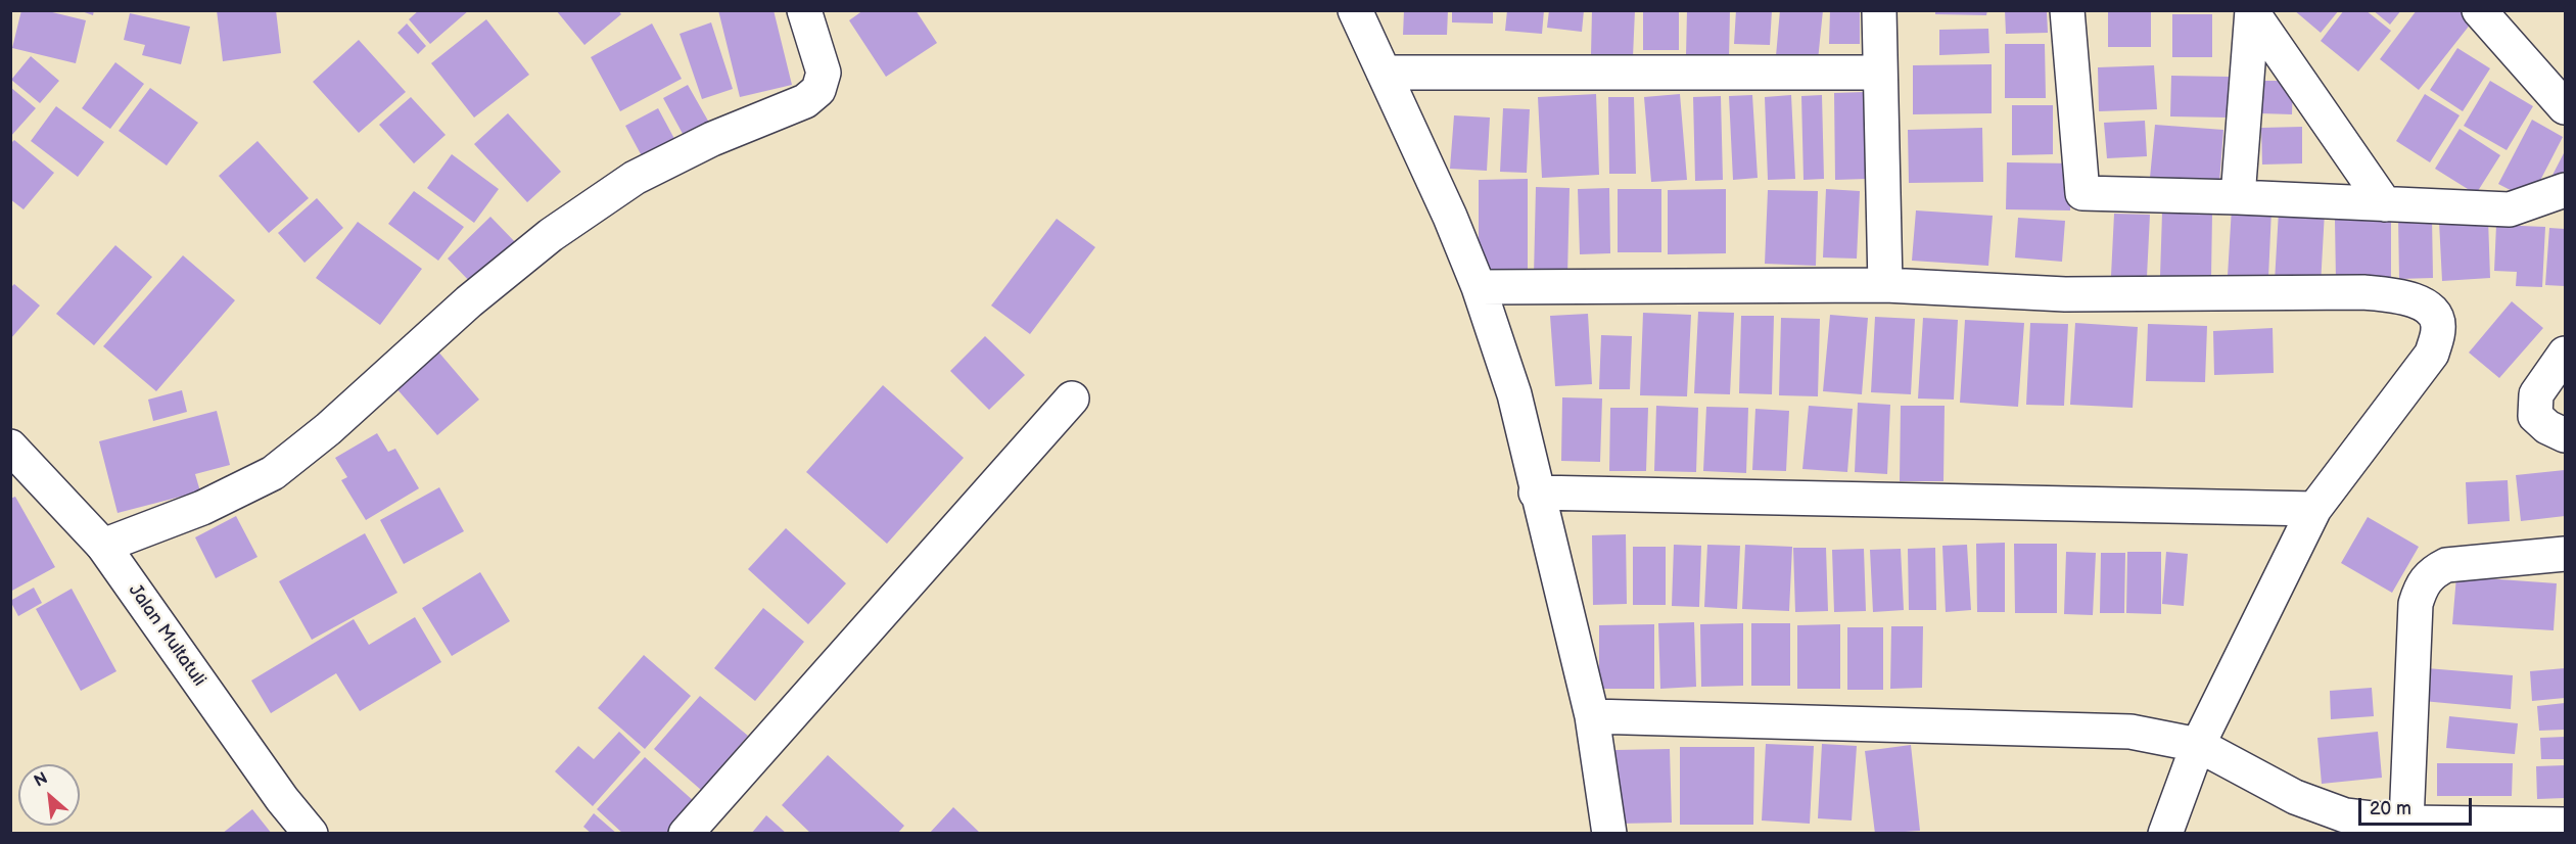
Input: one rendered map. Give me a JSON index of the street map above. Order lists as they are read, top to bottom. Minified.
{"streets":{"street":["Jalan Multatuli"]},"scale_bar":"20 m","north":"top left"}
